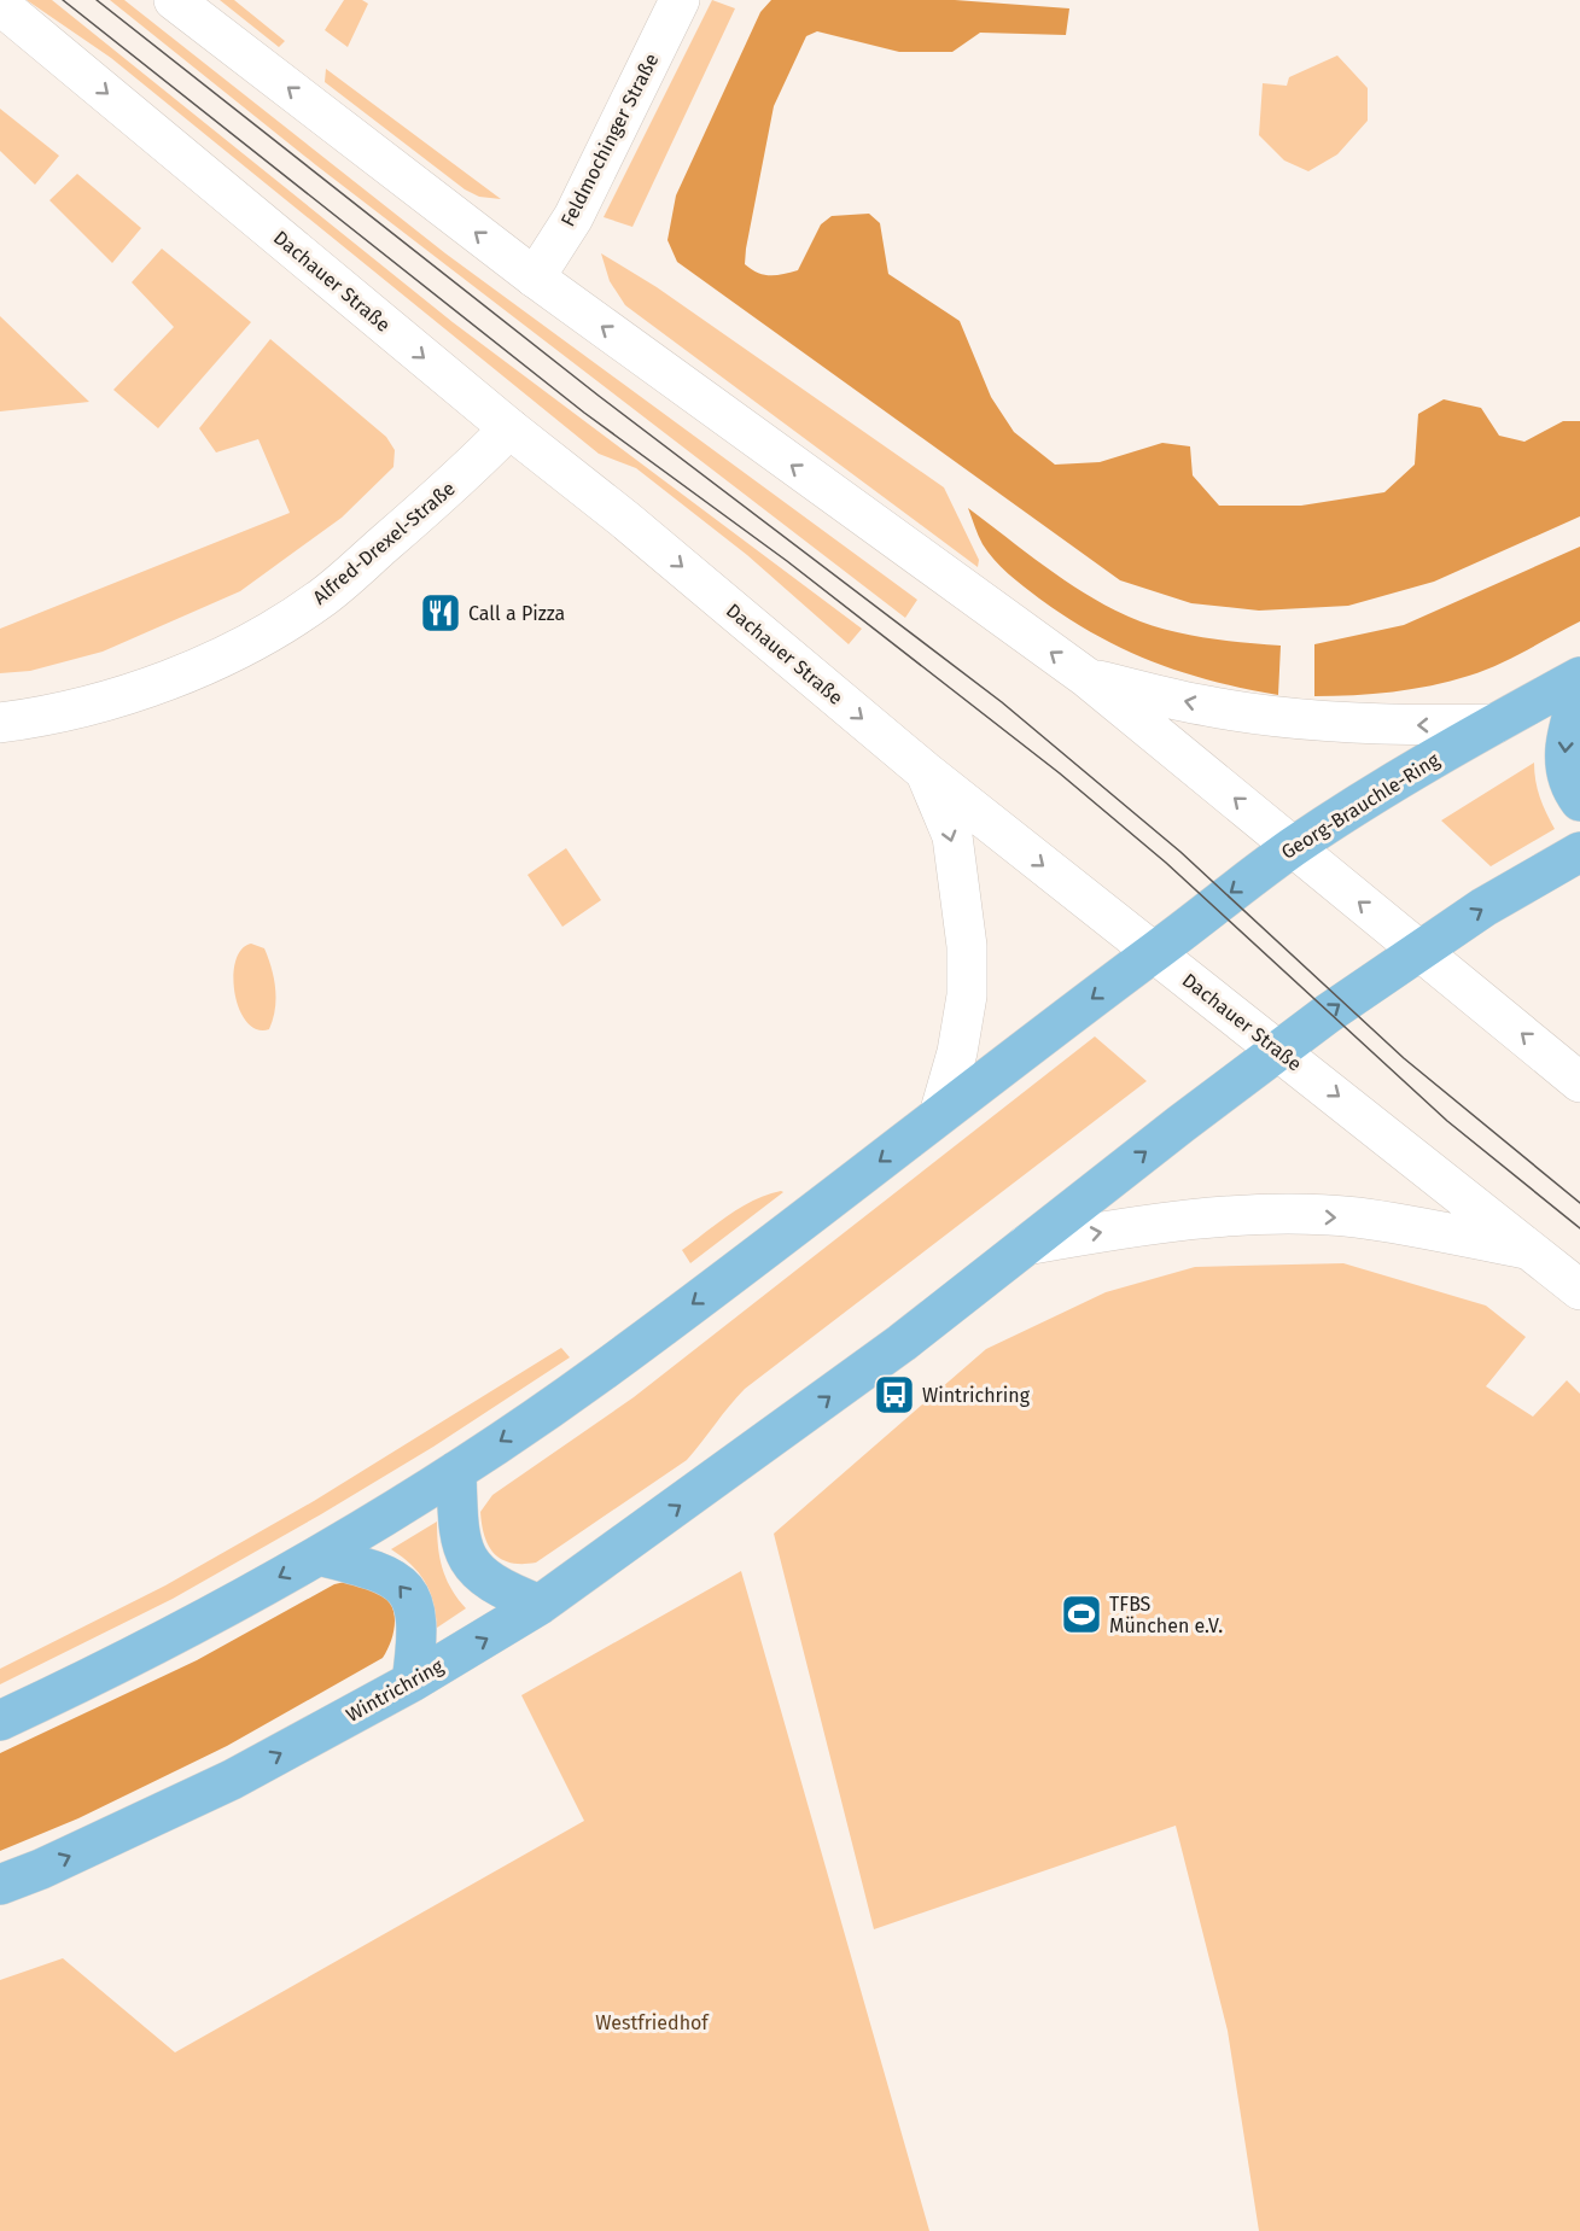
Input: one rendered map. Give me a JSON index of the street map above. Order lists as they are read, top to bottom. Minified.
{"streets":{"main road":["Feldmochinger Straße","Dachauer Straße","Alfred-Drexel-Straße","Georg-Brauchle-Ring","Wintrichring"]},"crossings":[["Dachauer Straße","Alfred-Drexel-Straße"],["Dachauer Straße","Georg-Brauchle-Ring"],["Dachauer Straße","Wintrichring"]],"parks":["Westfriedhof"],"places":{"restaurant":["Call a Pizza"],"bus stop":["Wintrichring"],"sports":["TFBS München e.V."]}}
